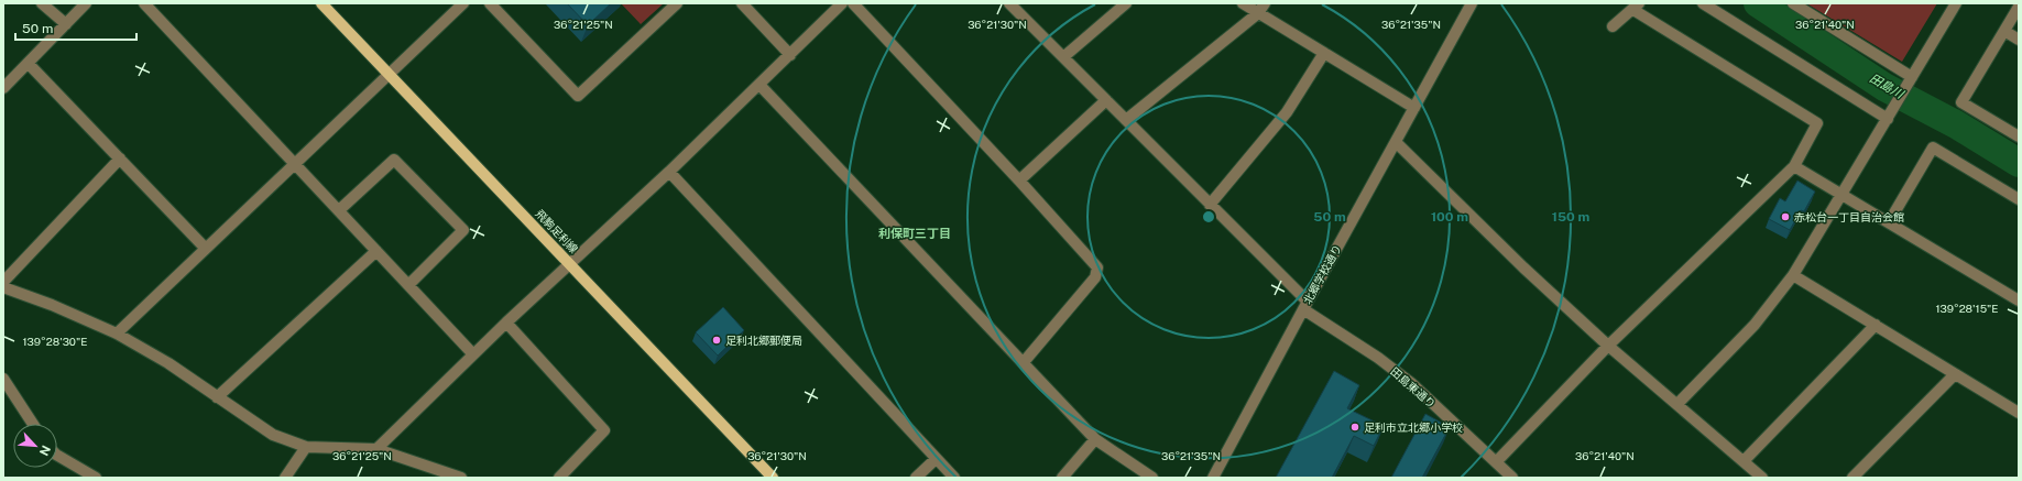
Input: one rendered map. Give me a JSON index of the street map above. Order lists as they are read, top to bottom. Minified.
{"streets":{"main road":["飛駒足利線"],"street":["北郷学校通り","田島東通り"]},"crossings":[["北郷学校通り","田島東通り"]],"districts":["利保町三丁目"],"water":["田島川"],"places":["赤松台一丁目自治会館","足利北郷郵便局","足利市立北郷小学校"],"scale_bar":"50 m","north":"bottom right","coordinates":["36°21'25\"N","36°21'30\"N","36°21'40\"N","36°21'35\"N","139°28'15\"E","139°28'30\"E"],"rings":["50 m","100 m","150 m"]}
